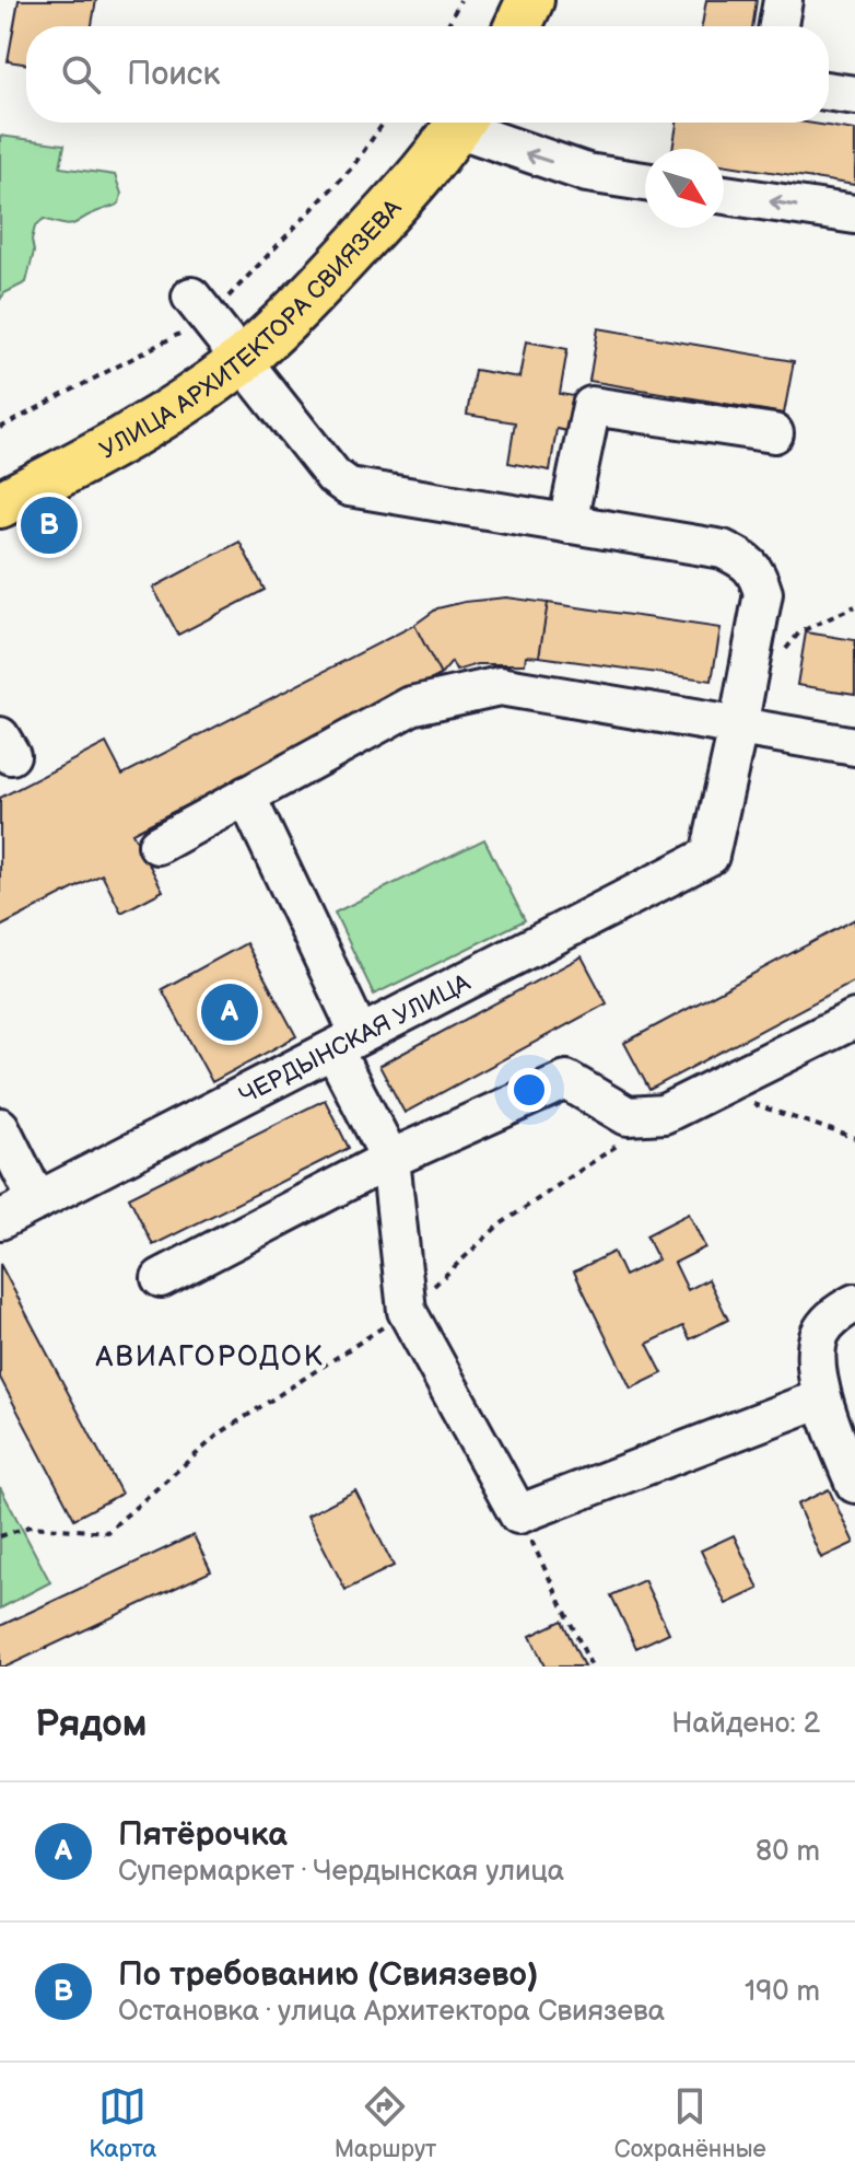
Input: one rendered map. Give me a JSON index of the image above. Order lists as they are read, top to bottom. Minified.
{"streets":{"main road":["УЛИЦА АРХИТЕКТОРА СВИЯЗЕВА"],"street":["ЧЕРДЫНСКАЯ УЛИЦА"]},"districts":["АВИАГОРОДОК"],"north":"bottom right","page":{"search":"Поиск","pins":["B","A"],"heading":["Рядом","Найдено: 2"],"list":[{"mark":"A","name":"Пятёрочка","note":"Супермаркет · Чердынская улица","value":"80 m"},{"mark":"B","name":"По требованию (Свиязево)","note":"Остановка · улица Архитектора Свиязева","value":"190 m"}],"nav":["Карта","Маршрут","Сохранённые"]}}
